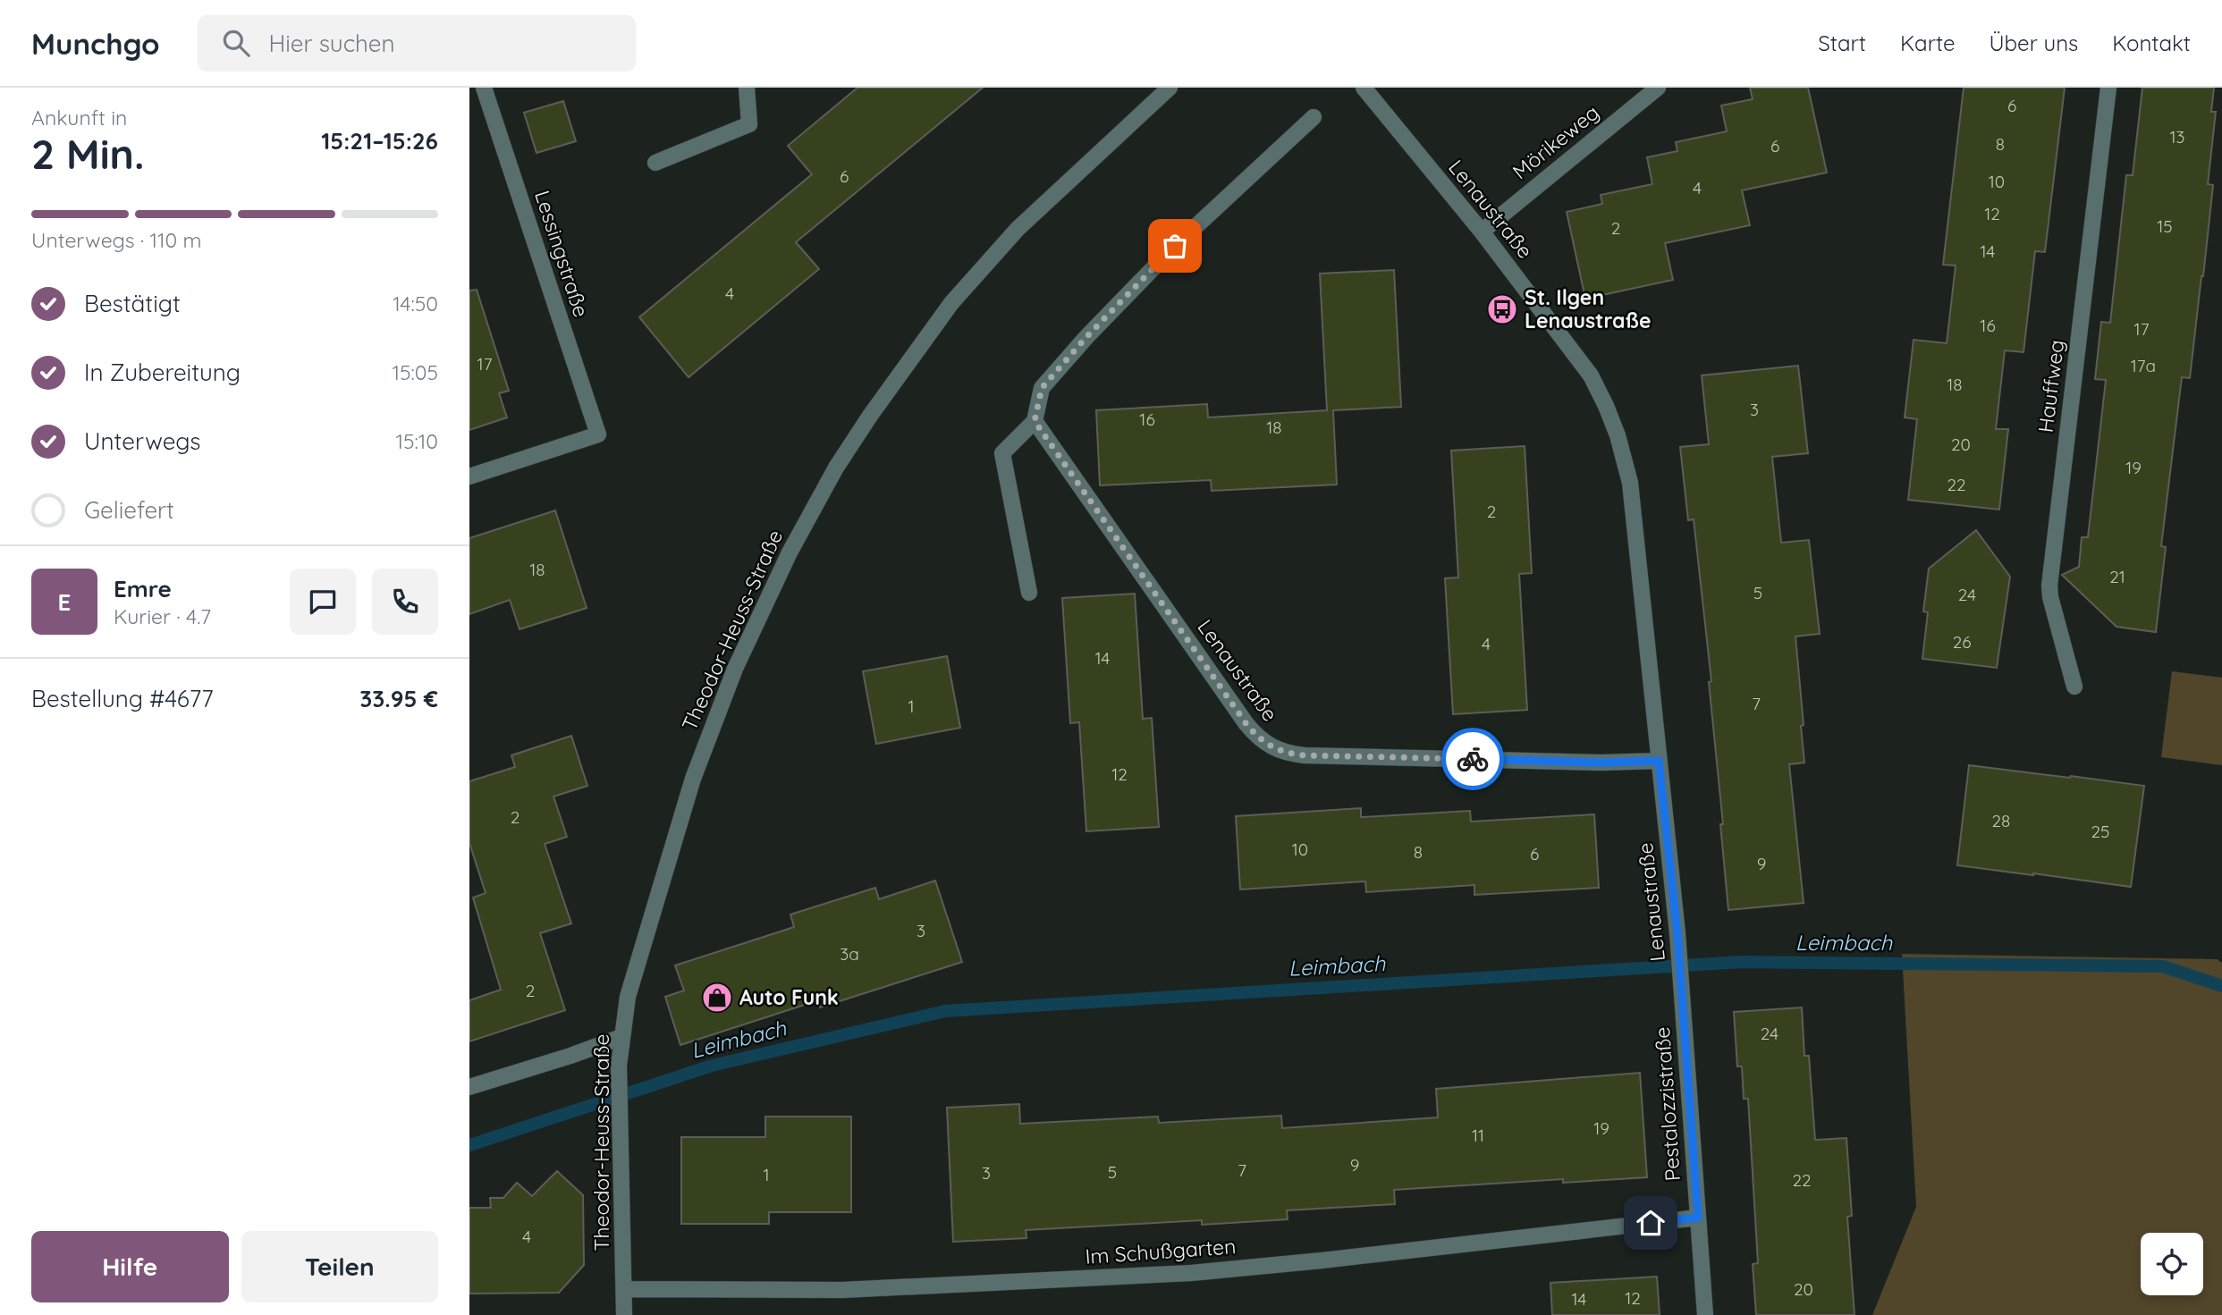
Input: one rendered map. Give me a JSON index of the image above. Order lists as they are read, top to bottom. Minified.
{"streets":{"street":["Mörikeweg","Lenaustraße","Lessingstraße","Hauffweg","Theodor-Heuss-Straße","Pestalozzistraße","Im Schußgarten"]},"crossings":[["Mörikeweg","Lenaustraße"],["Lenaustraße","Pestalozzistraße"],["Theodor-Heuss-Straße","Im Schußgarten"],["Pestalozzistraße","Im Schußgarten"]],"water":["Leimbach"],"places":{"bus stop":["St. Ilgen Lenaustraße"],"shop":["Auto Funk"]},"house_numbers":["6","13","8","6","6","10","4","12","15","2","14","4","16","17","17","17a","18","3","16","18","20","19","22","2","18","21","5","24","26","4","14","7","1","12","2","28","25","10","8","6","9","3","3a","2","24","19","11","9","7","5","3","1","22","4","20","12","14"],"page":{"header":"Munchgo","search":"Hier suchen","nav":["Start","Karte","Über uns","Kontakt"],"heading":["2 Min.","Ankunft in","15:21–15:26"],"panel":["Emre","Kurier · 4.7","Bestellung #4677","33.95 €"],"bar":"Unterwegs · 110 m","list":[["Bestätigt","14:50"],["In Zubereitung","15:05"],["Unterwegs","15:10"],"Geliefert"],"round":"E","buttons":["Hilfe","Teilen"]}}
